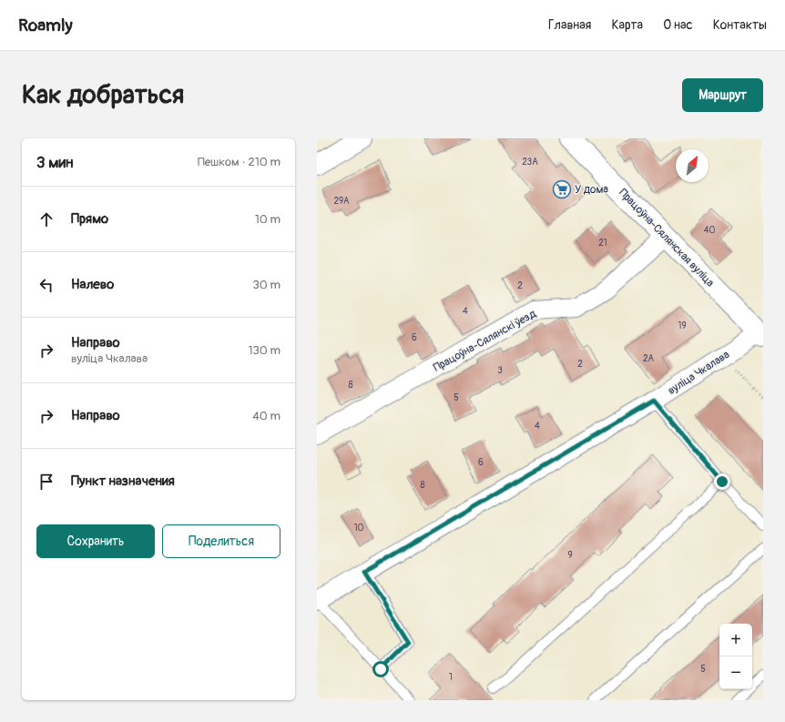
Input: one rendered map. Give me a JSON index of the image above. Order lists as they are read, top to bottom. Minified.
{"streets":{"main road":["Працоўна-Сялянская вуліца"],"street":["Працоўна-Сялянскі ўезд","вуліца Чкалава"]},"crossings":[["Працоўна-Сялянская вуліца","Працоўна-Сялянскі ўезд"],["Працоўна-Сялянская вуліца","вуліца Чкалава"]],"places":{"supermarket":["У дома"]},"house_numbers":["23А","29А","40","21","2","4","19","6","2А","2","3","8","5","4","6","8","10","9","5","1"],"north":"top right","page":{"header":"Roamly","nav":["Главная","Карта","О нас","Контакты"],"buttons":["Маршрут",["Сохранить","Поделиться"]],"title":"Как добраться","heading":["3 мин","Пешком · 210 m"],"list":[["Прямо","10 m"],["Налево","30 m"],["Направо","вуліца Чкалава","130 m"],["Направо","40 m"],"Пункт назначения"],"map_buttons":["+","−"]}}
